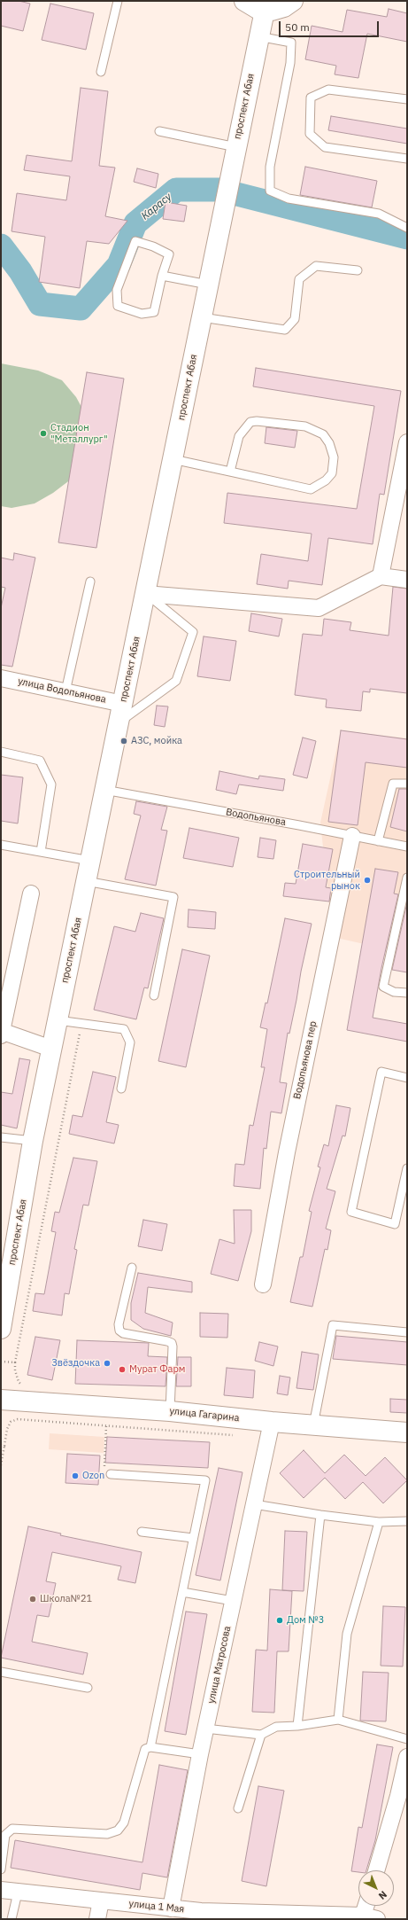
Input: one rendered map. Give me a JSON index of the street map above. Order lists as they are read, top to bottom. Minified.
{"streets":{"main road":["проспект Абая","улица Гагарина"],"street":["улица Водопьянова","Водопьянова пер","улица Матросова","улица 1 Мая"],"lane":["Водопьянова"]},"crossings":[["проспект Абая","улица Водопьянова"],["проспект Абая","Водопьянова"],["Водопьянова","Водопьянова пер"],["улица Гагарина","улица Матросова"],["улица Матросова","улица 1 Мая"]],"water":["Карасу"],"places":["Стадион \"Металлург\"","АЗС, мойка","Строительный рынок","Звёздочка","Мурат Фарм","Ozon","Школа№21","Дом №3"],"scale_bar":"50 m","north":"bottom right"}
